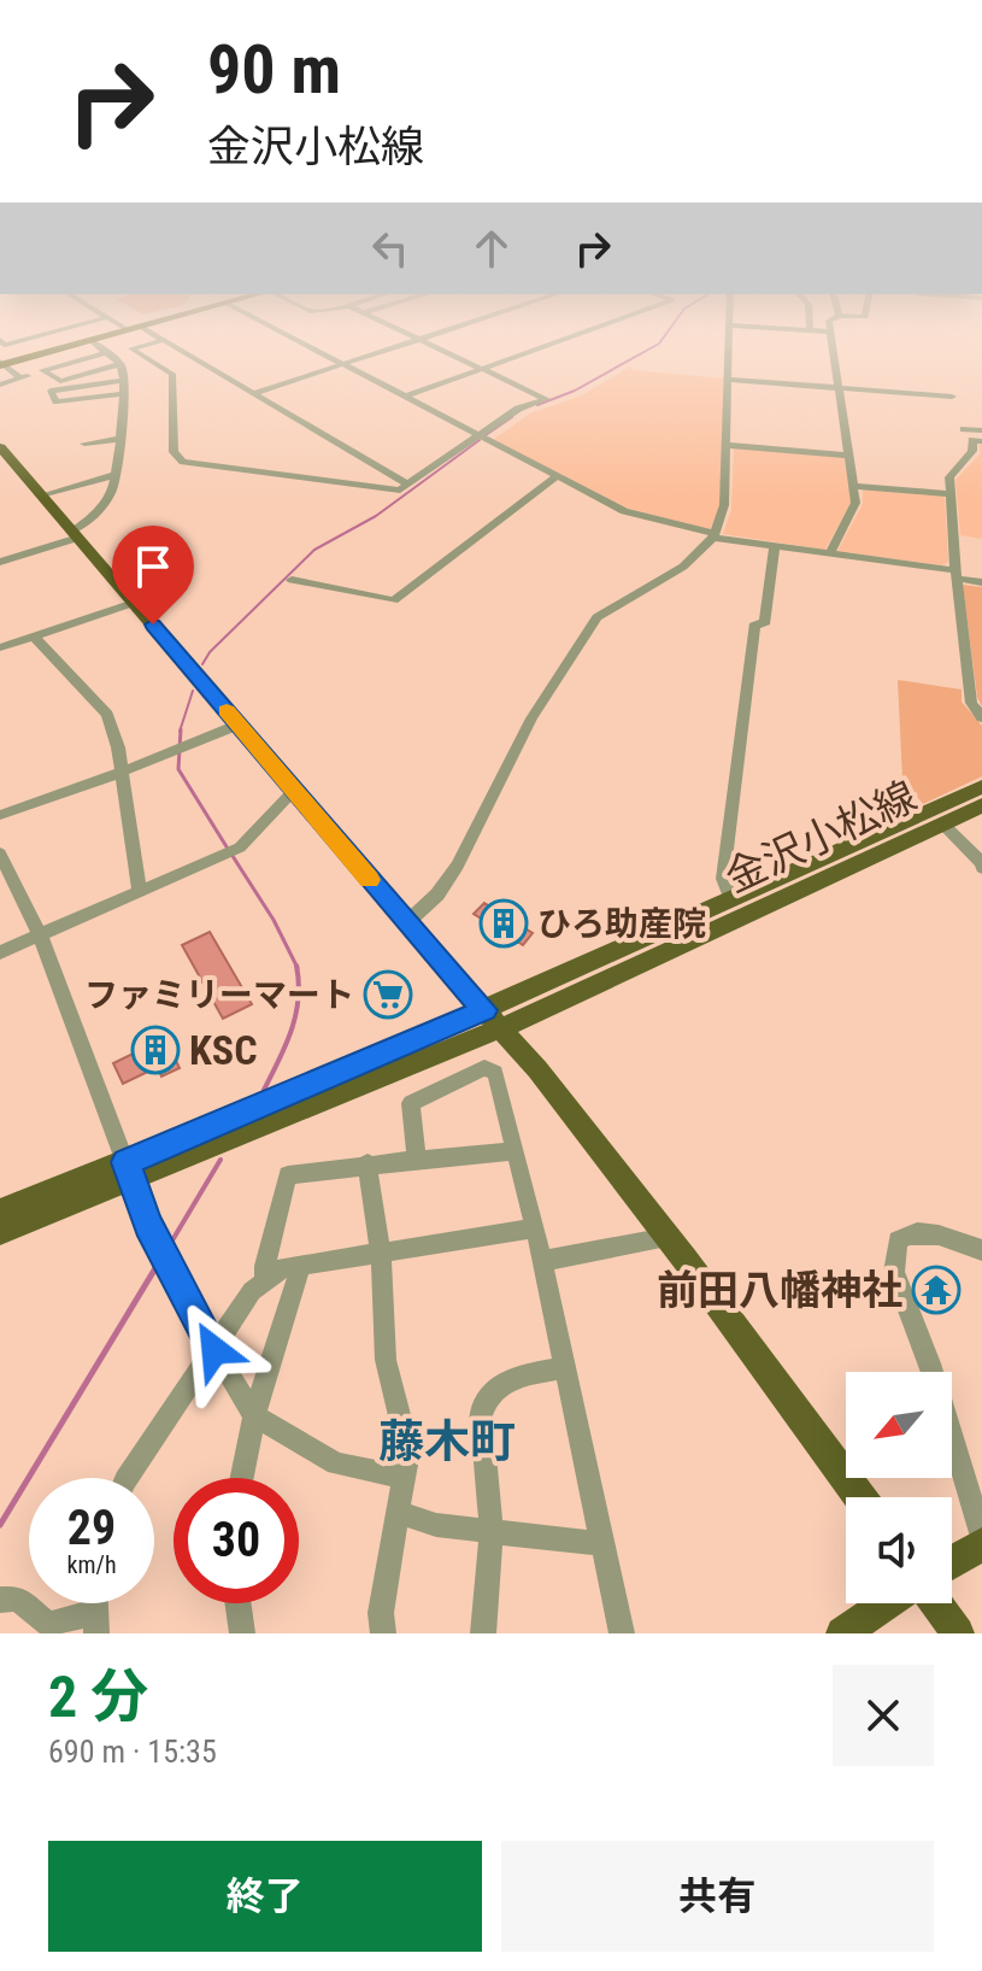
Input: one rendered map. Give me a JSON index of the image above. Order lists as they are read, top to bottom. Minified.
{"streets":{"main road":["金沢小松線"]},"districts":["藤木町"],"places":{"building":["ひろ助産院","KSC"],"supermarket":["ファミリーマート"],"temple":["前田八幡神社"]},"north":"bottom left","page":{"turn":["90 m","金沢小松線"],"speed":"29 km/h","limit":"30","heading":["2 分","690 m · 15:35"],"buttons":["終了","共有"]}}
